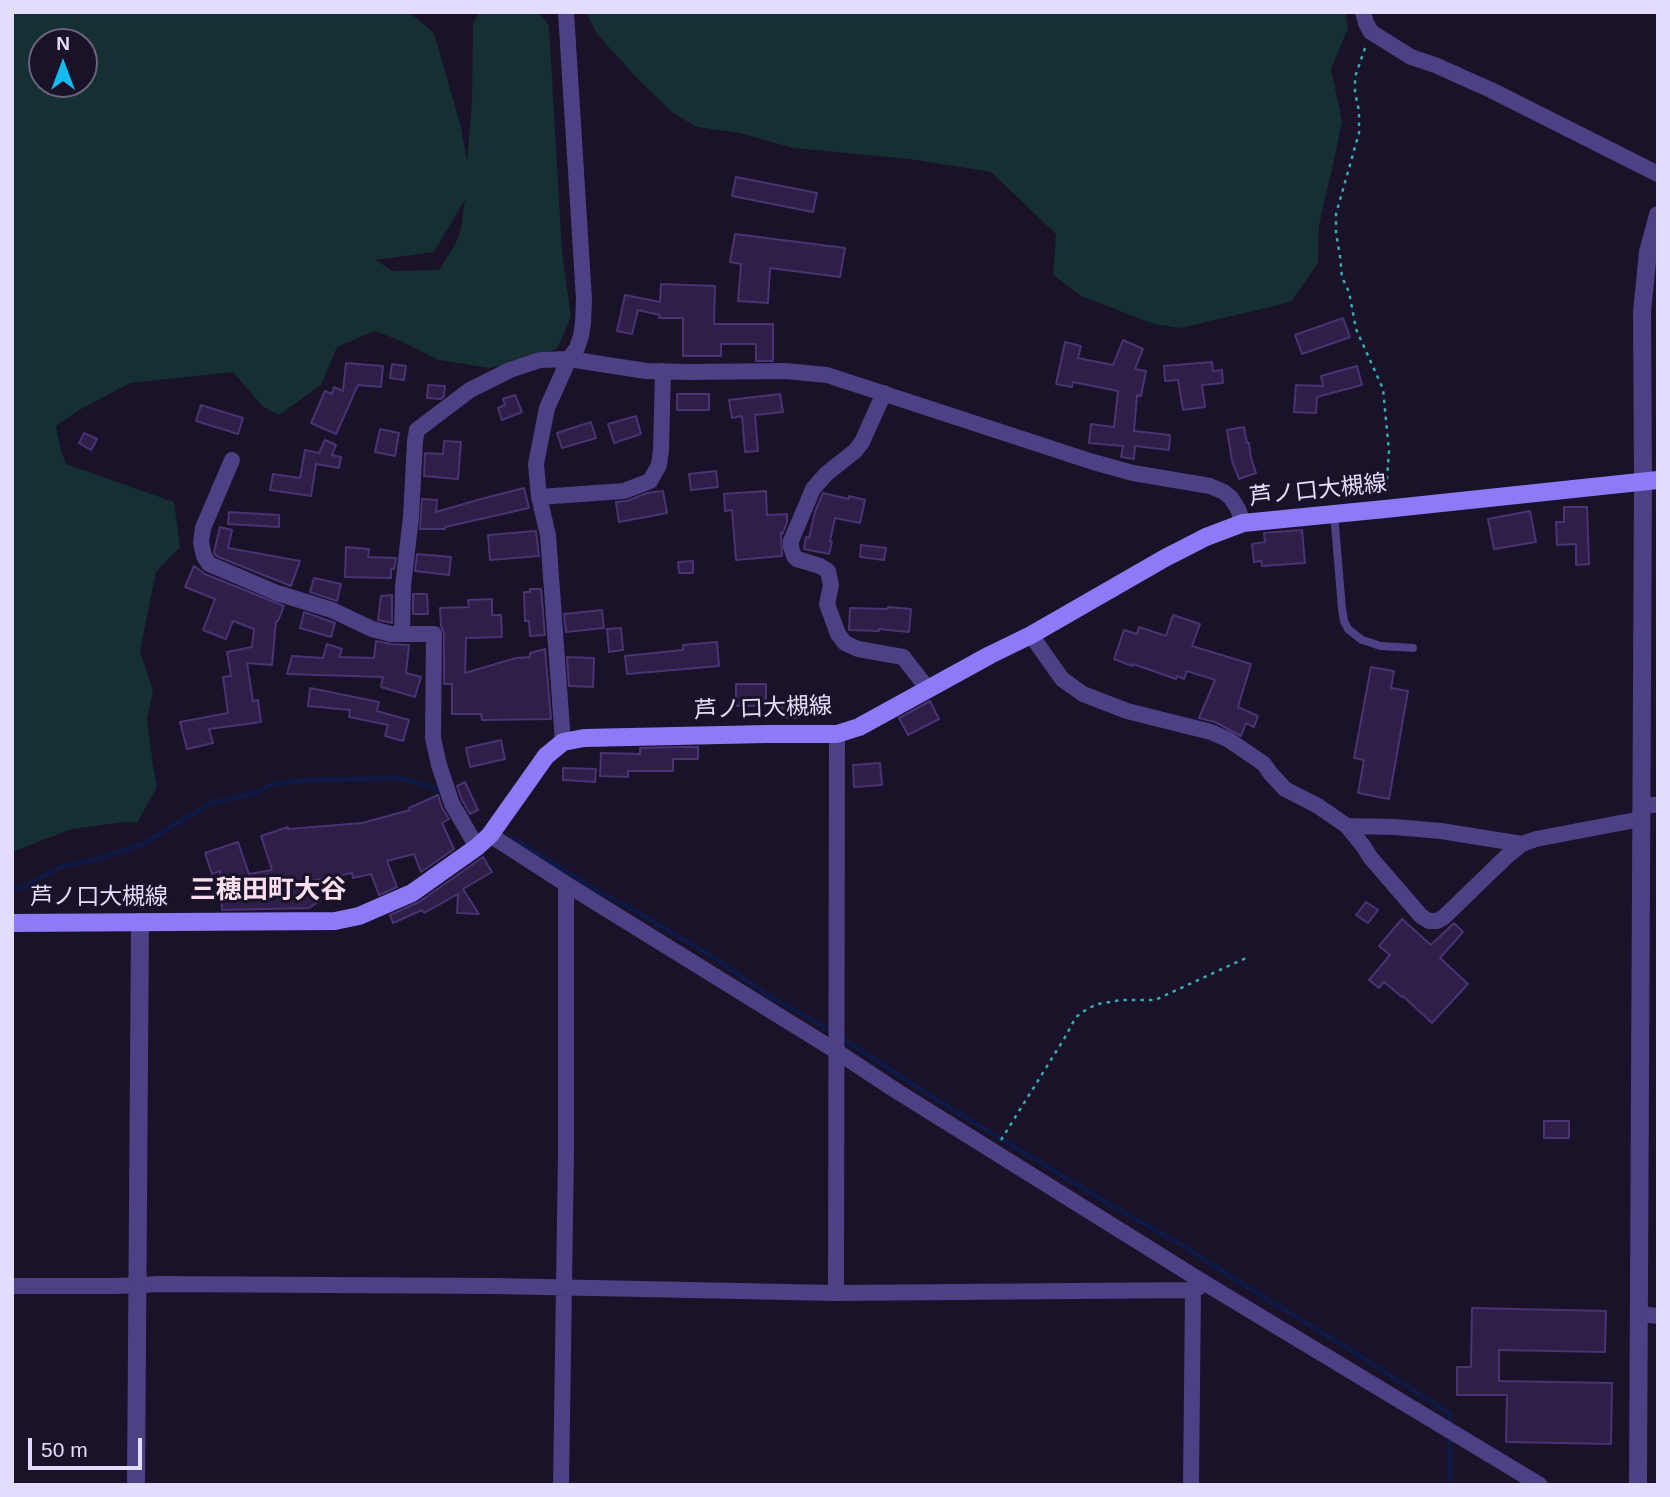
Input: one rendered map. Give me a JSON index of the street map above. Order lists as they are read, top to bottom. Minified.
{"streets":{"main road":["芦ノ口大槻線"]},"districts":["三穂田町大谷"],"scale_bar":"50 m","north":"top"}
